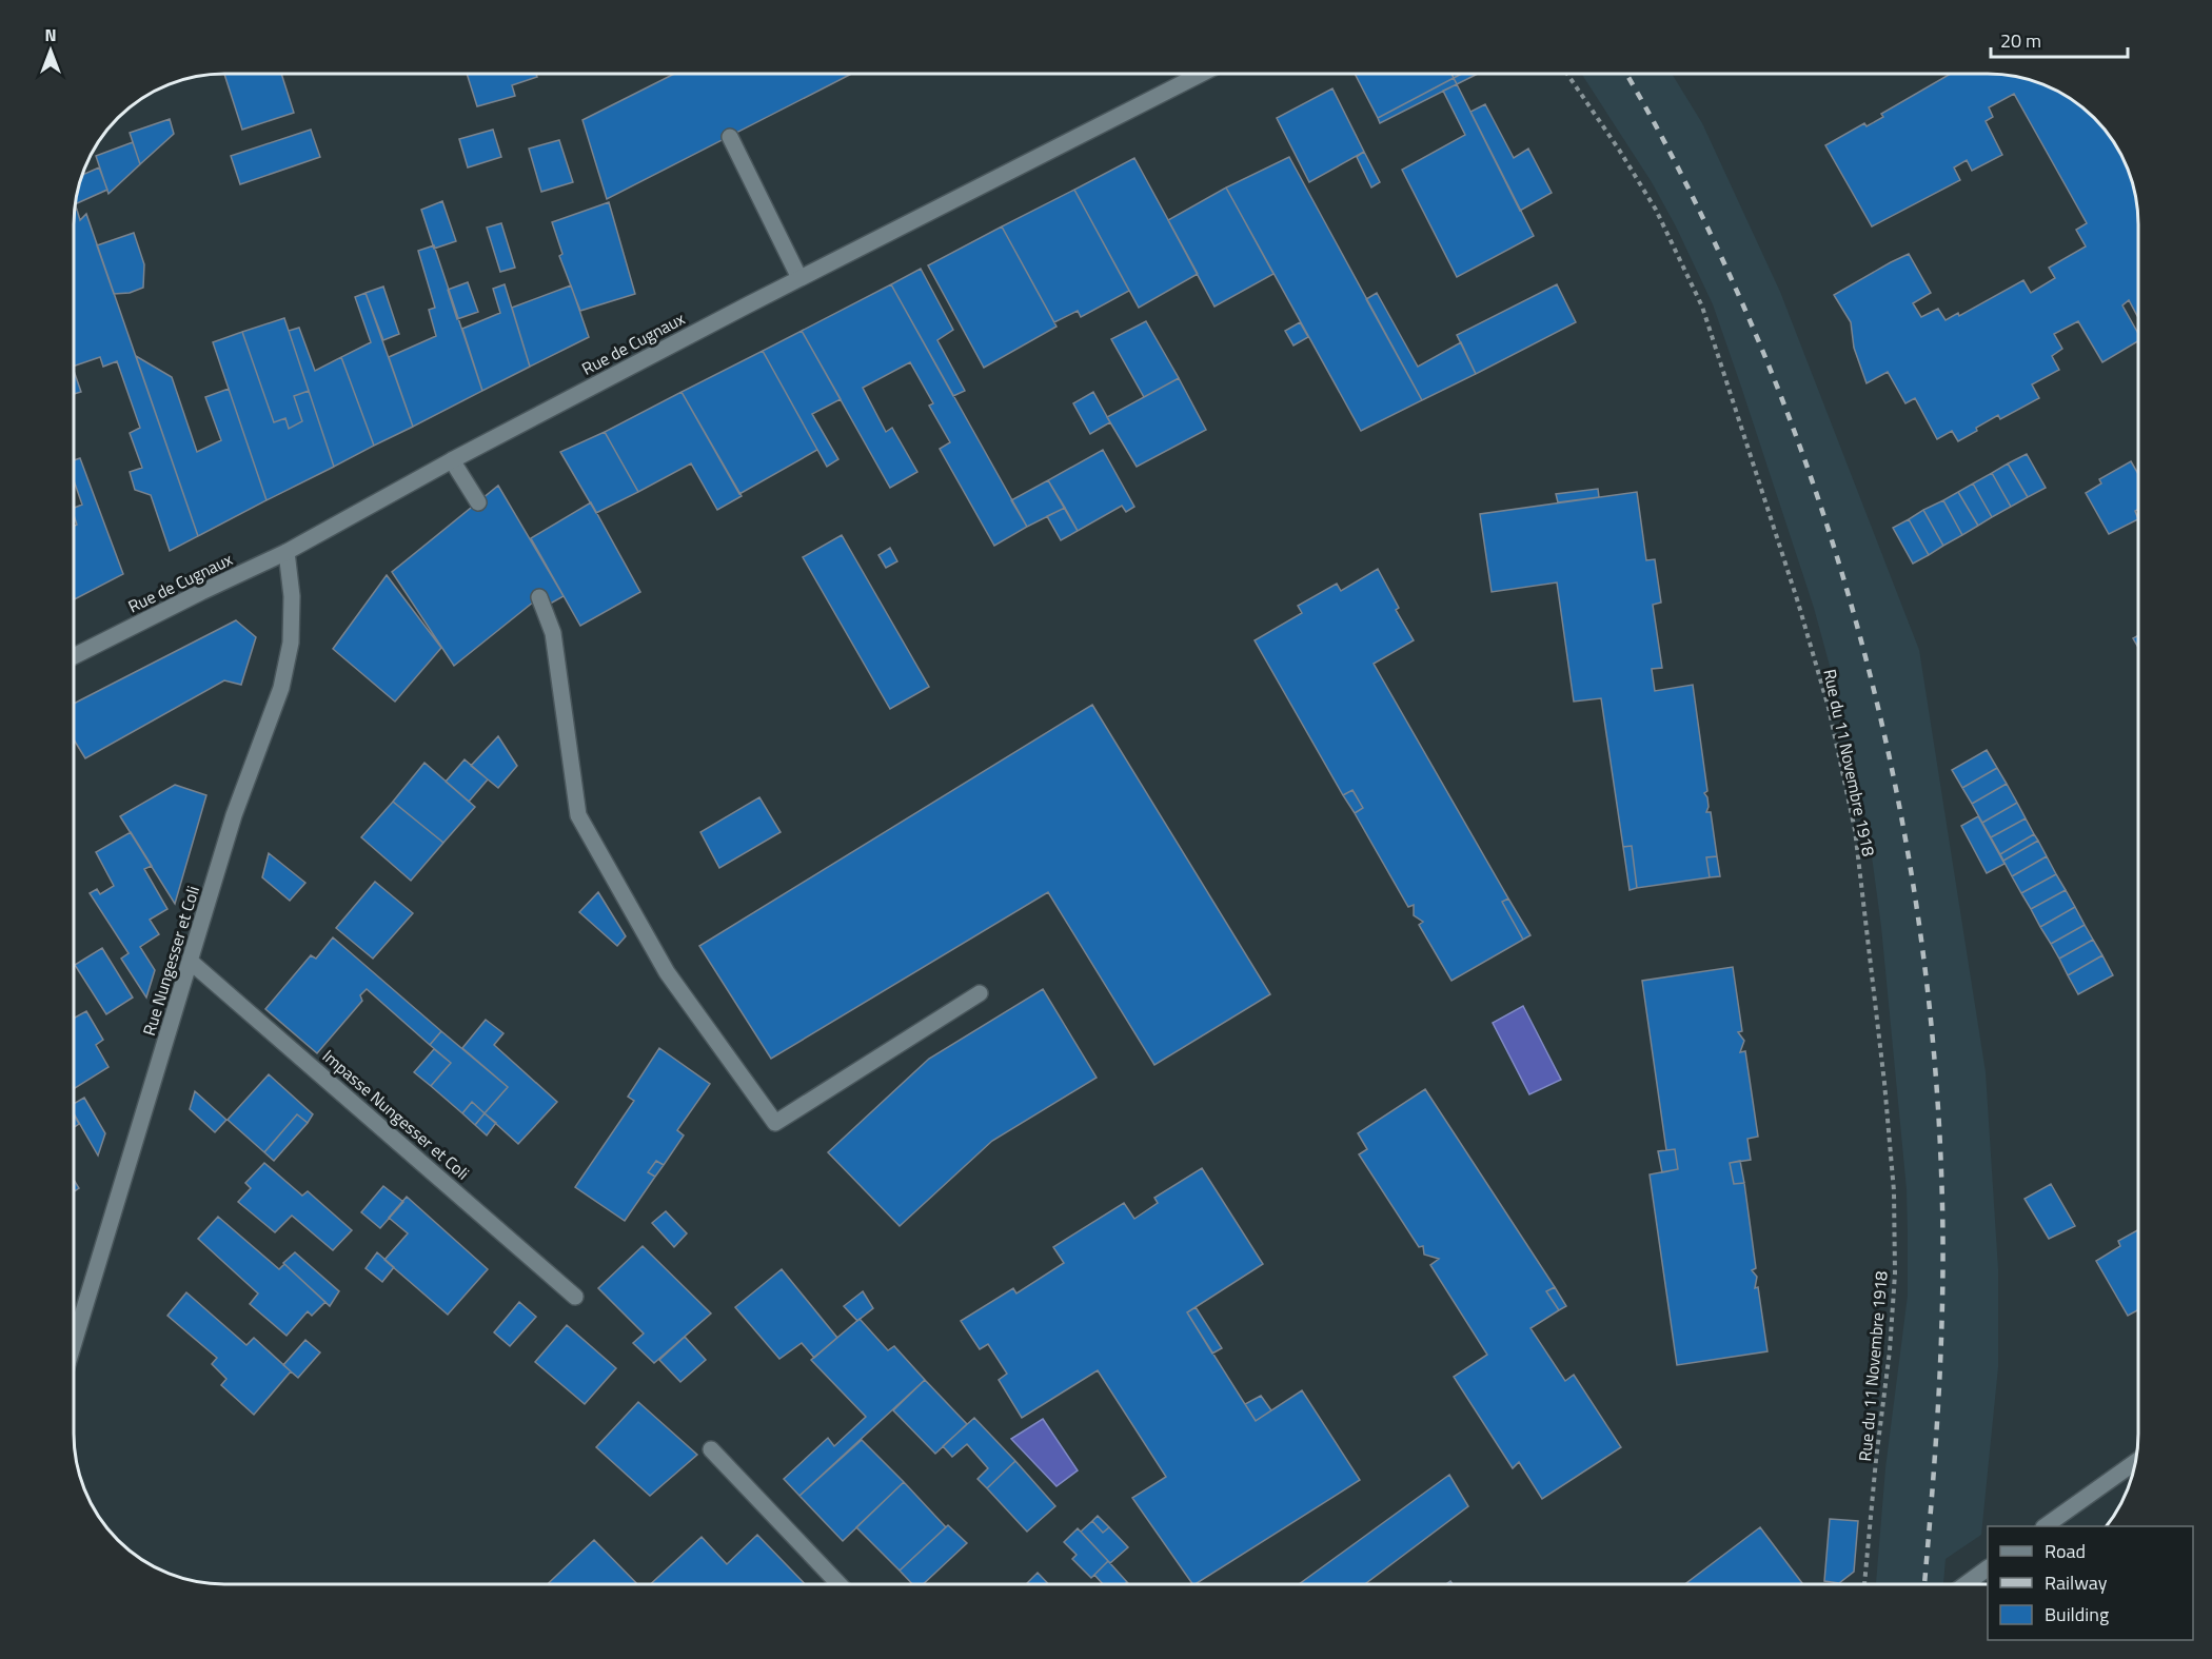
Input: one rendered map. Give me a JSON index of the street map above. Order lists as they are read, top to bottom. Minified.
{"streets":{"street":["Rue de Cugnaux","Rue Nungesser et Coli","Impasse Nungesser et Coli"],"path":["Rue du 11 Novembre 1918"]},"crossings":[["Rue de Cugnaux","Rue Nungesser et Coli"],["Rue Nungesser et Coli","Impasse Nungesser et Coli"]],"legend":["Road","Railway","Building"],"scale_bar":"20 m","north":"top"}
